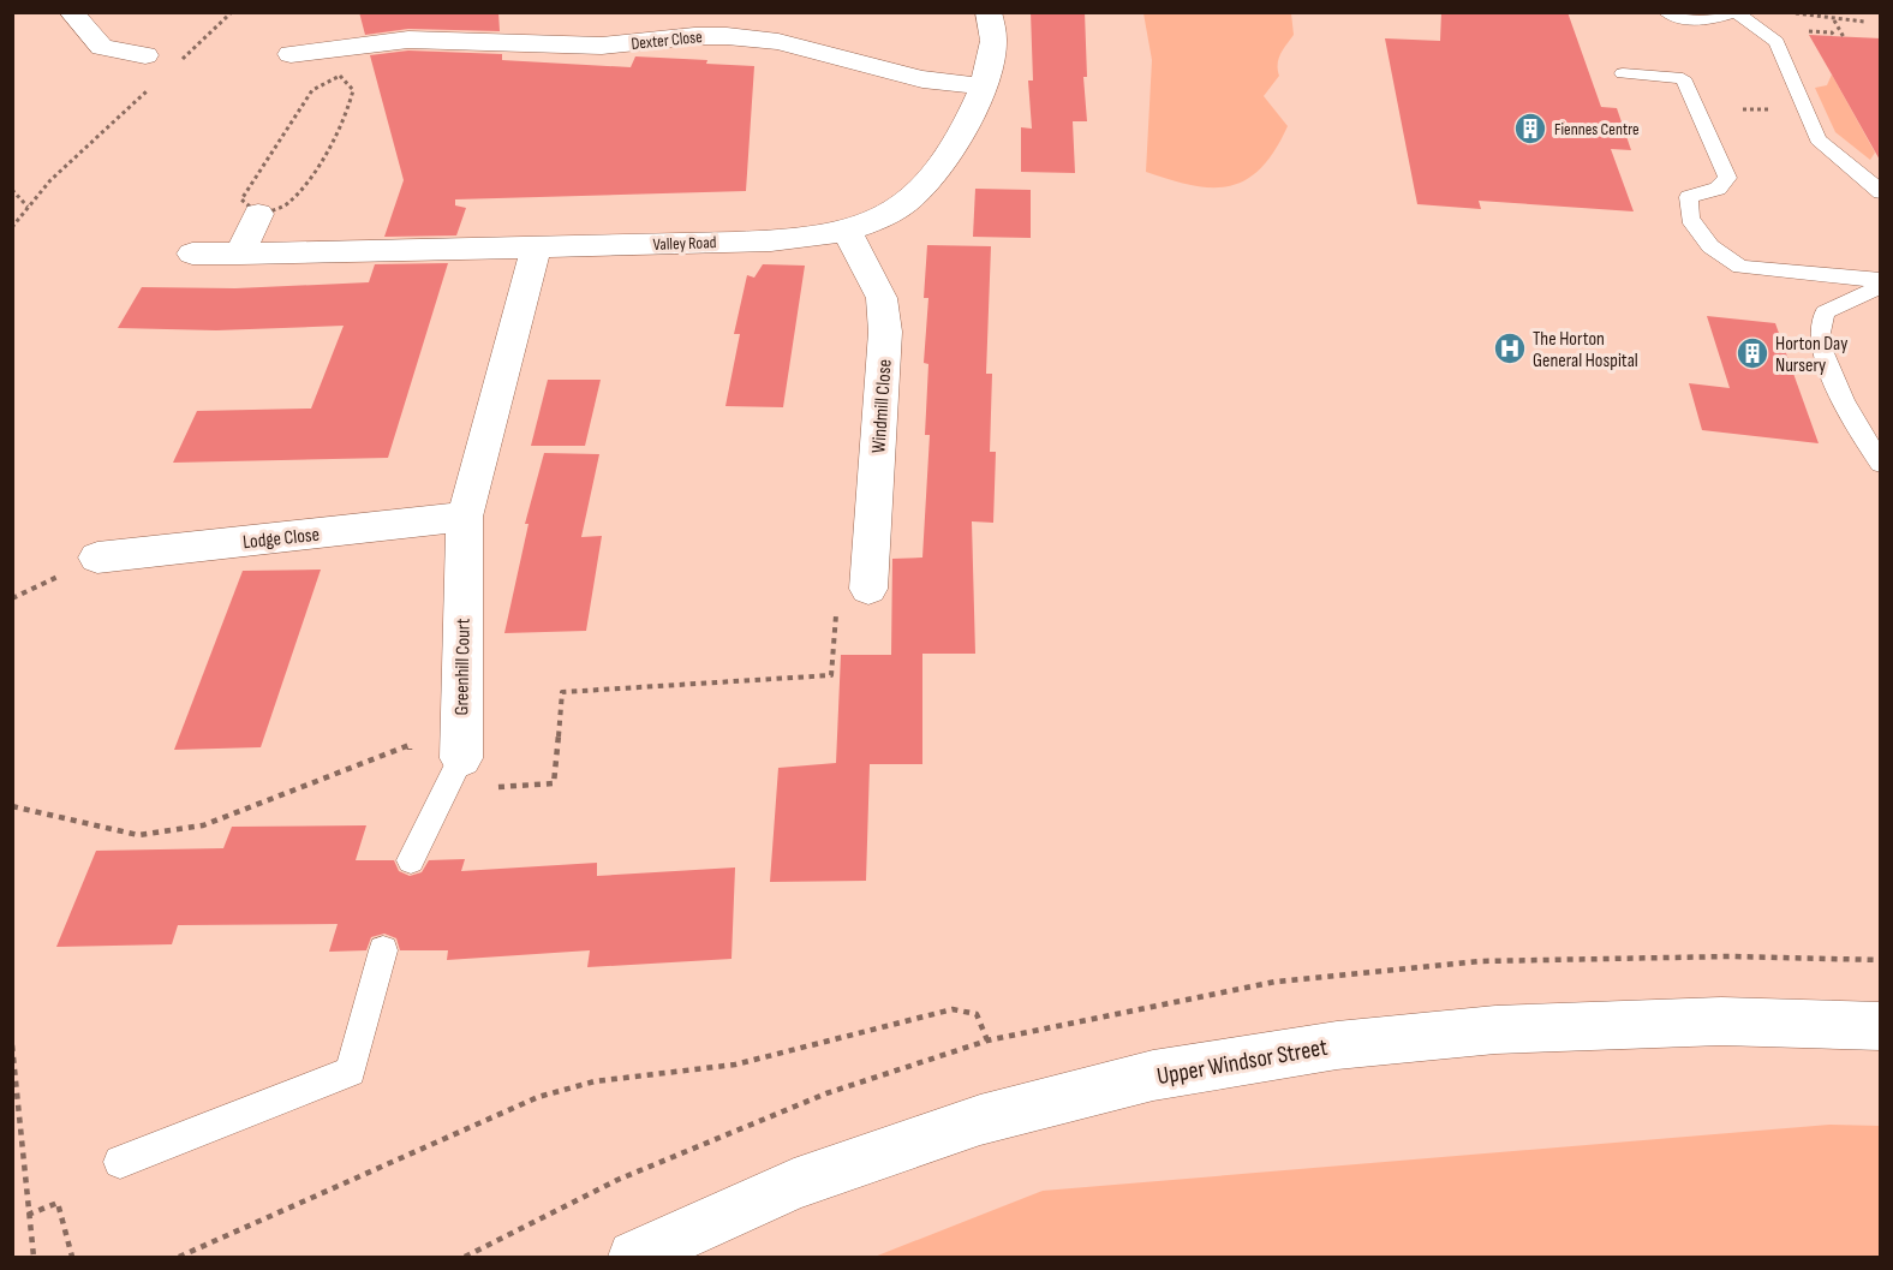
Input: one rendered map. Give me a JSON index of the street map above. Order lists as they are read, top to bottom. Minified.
{"streets":{"street":["Dexter Close","Valley Road","Windmill Close","Lodge Close","Greenhill Court","Upper Windsor Street"]},"crossings":[["Dexter Close","Valley Road"],["Valley Road","Windmill Close"],["Lodge Close","Greenhill Court"]],"places":{"building":["Fiennes Centre","Horton Day Nursery"],"hospital":["The Horton General Hospital"]}}
